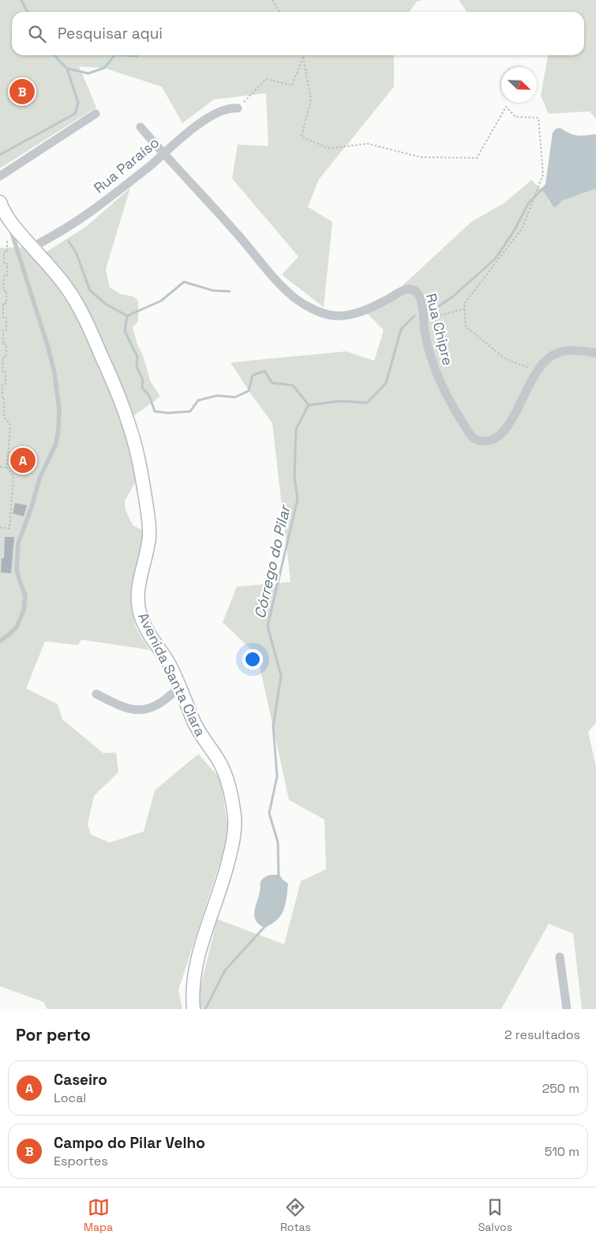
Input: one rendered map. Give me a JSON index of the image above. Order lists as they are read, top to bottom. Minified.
{"streets":{"street":["Rua Paraíso","Rua Chipre","Avenida Santa Clara"]},"crossings":[["Rua Paraíso","Rua Chipre"],["Rua Paraíso","Avenida Santa Clara"]],"water":["Córrego do Pilar"],"north":"bottom right","page":{"search":"Pesquisar aqui","pins":["B","A"],"heading":["Por perto","2 resultados"],"list":[{"mark":"A","name":"Caseiro","note":"Local","value":"250 m"},{"mark":"B","name":"Campo do Pilar Velho","note":"Esportes","value":"510 m"}],"nav":["Mapa","Rotas","Salvos"]}}
